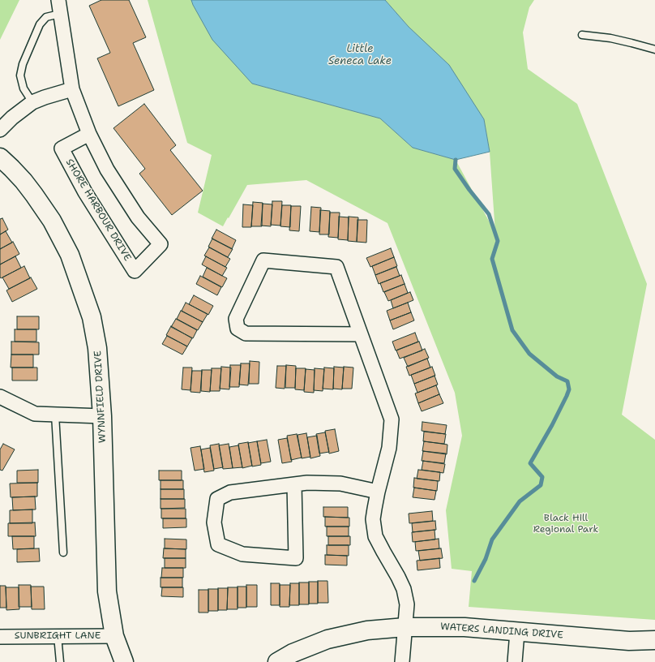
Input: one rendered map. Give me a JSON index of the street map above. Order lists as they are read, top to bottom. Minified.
{"streets":{"street":["SHORE HARBOUR DRIVE","WYNNFIELD DRIVE","WATERS LANDING DRIVE","SUNBRIGHT LANE"]},"crossings":[["WYNNFIELD DRIVE","SUNBRIGHT LANE"]],"water":["Little Seneca Lake"],"parks":["Black Hill Regional Park"]}
